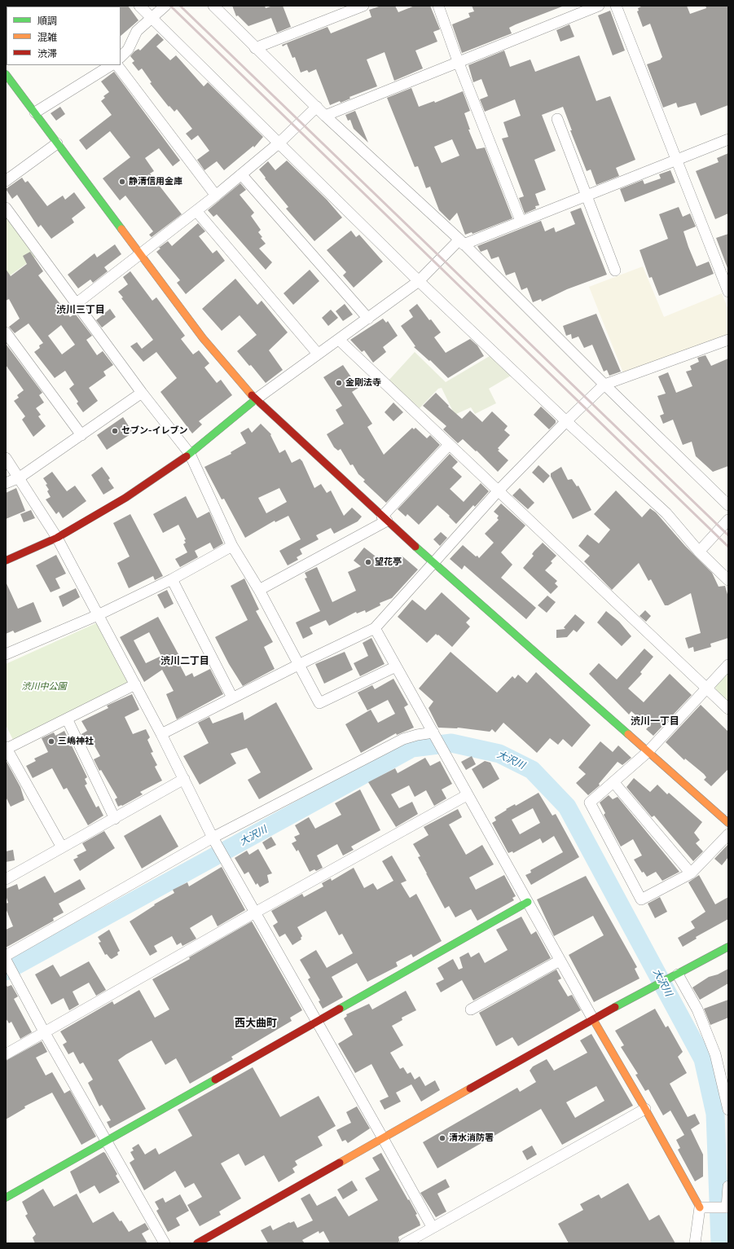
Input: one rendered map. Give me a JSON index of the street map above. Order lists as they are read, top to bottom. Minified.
{"districts":["渋川三丁目","渋川二丁目","渋川一丁目","西大曲町"],"water":["大沢川"],"parks":["渋川中公園"],"places":["静清信用金庫","金剛法寺","セブン-イレブン","望花亭","三嶋神社","清水消防署"],"legend":["順調","混雑","渋滞"]}
